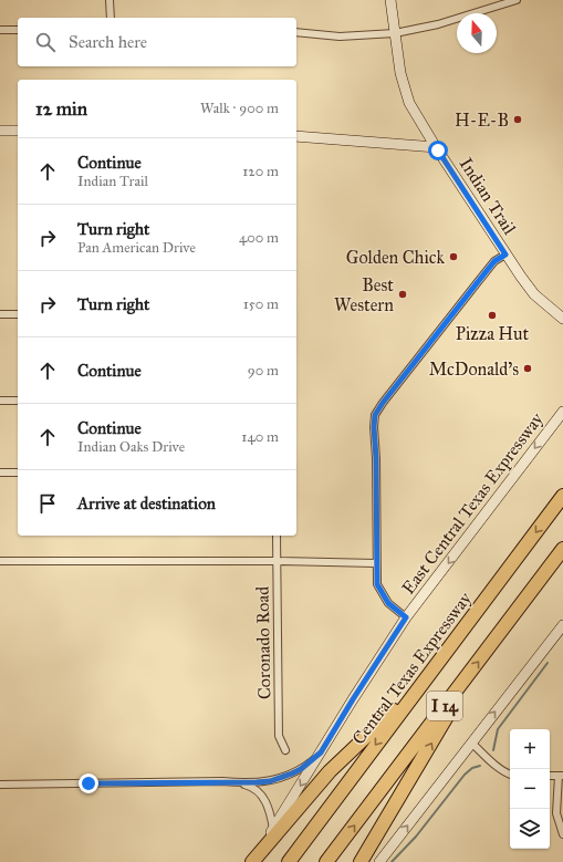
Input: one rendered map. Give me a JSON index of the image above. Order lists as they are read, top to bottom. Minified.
{"streets":{"highway":["Central Texas Expressway","I 14"],"main road":["Indian Trail","East Central Texas Expressway"],"street":["Coronado Road"]},"one_way":["East Central Texas Expressway"],"places":["H-E-B","Golden Chick","Best Western","Pizza Hut","McDonald's"],"north":"top","page":{"search":"Search here","heading":["12 min","Walk · 900 m"],"list":[["Continue","Indian Trail","120 m"],["Turn right","Pan American Drive","400 m"],["Turn right","150 m"],["Continue","90 m"],["Continue","Indian Oaks Drive","140 m"],"Arrive at destination"],"map_buttons":["+","−"]}}
